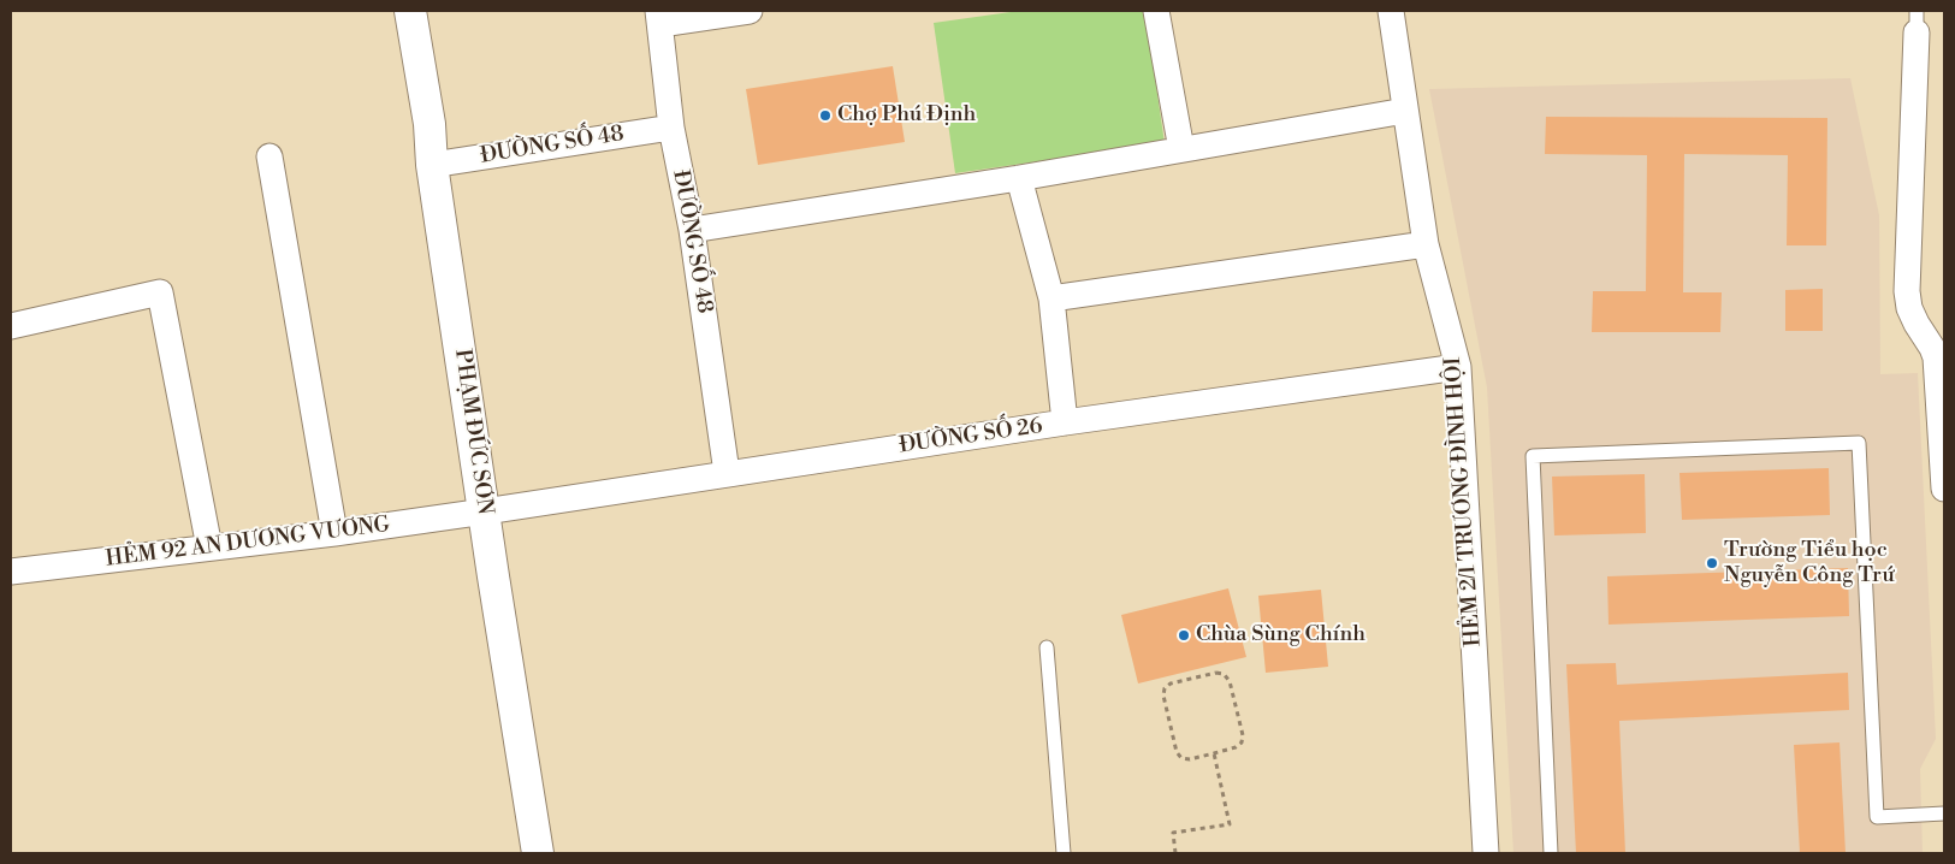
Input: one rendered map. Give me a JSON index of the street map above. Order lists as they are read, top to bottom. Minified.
{"streets":{"street":["ĐƯỜNG SỐ 48","PHẠM ĐỨC SƠN","ĐƯỜNG SỐ 26","HẺM 2/1 TRƯƠNG ĐÌNH HỘI","HẺM 92 AN DƯƠNG VƯƠNG"]},"crossings":[["ĐƯỜNG SỐ 48","PHẠM ĐỨC SƠN"],["ĐƯỜNG SỐ 48","ĐƯỜNG SỐ 26"],["PHẠM ĐỨC SƠN","ĐƯỜNG SỐ 26"],["PHẠM ĐỨC SƠN","HẺM 92 AN DƯƠNG VƯƠNG"],["ĐƯỜNG SỐ 26","HẺM 2/1 TRƯƠNG ĐÌNH HỘI"],["ĐƯỜNG SỐ 26","HẺM 92 AN DƯƠNG VƯƠNG"]],"places":["Chợ Phú Định","Trường Tiểu học Nguyễn Công Trứ","Chùa Sùng Chính"]}
